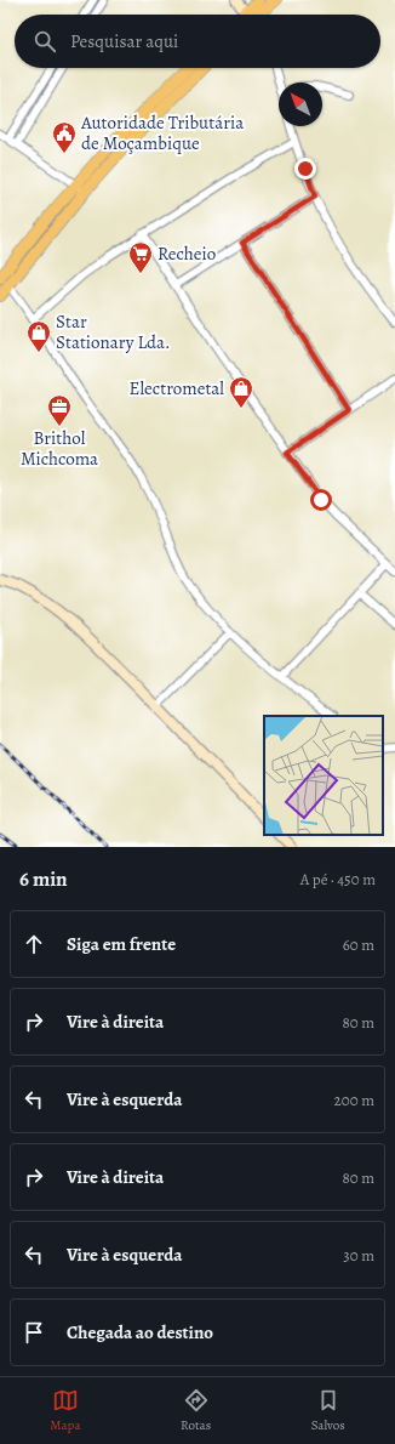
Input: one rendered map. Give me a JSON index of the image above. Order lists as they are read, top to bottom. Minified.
{"places":{"public building":["Autoridade Tributária de Moçambique"],"supermarket":["Recheio"],"shop":["Star Stationary Lda.","Electrometal"],"office":["Brithol Michcoma"]},"north":"top left","page":{"search":"Pesquisar aqui","heading":["6 min","A pé · 450 m"],"list":[["Siga em frente","60 m"],["Vire à direita","80 m"],["Vire à esquerda","200 m"],["Vire à direita","80 m"],["Vire à esquerda","30 m"],"Chegada ao destino"],"nav":["Mapa","Rotas","Salvos"]}}
